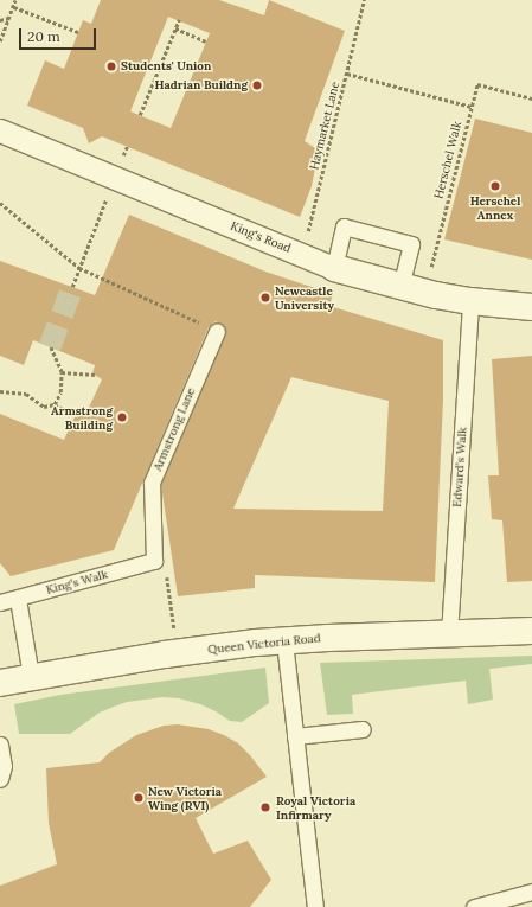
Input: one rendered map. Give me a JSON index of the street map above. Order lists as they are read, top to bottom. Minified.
{"streets":{"street":["King's Road","Queen Victoria Road"],"lane":["Armstrong Lane","Edward's Walk","King's Walk"],"path":["Haymarket Lane","Herschel Walk"]},"crossings":[["Haymarket Lane","King's Road"],["Herschel Walk","King's Road"],["King's Road","Edward's Walk"],["Armstrong Lane","King's Walk"],["Edward's Walk","Queen Victoria Road"]],"places":["Students' Union","Hadrian Buildng","Herschel Annex","Newcastle University","Armstrong Building","New Victoria Wing (RVI)","Royal Victoria Infirmary"],"scale_bar":"20 m"}
